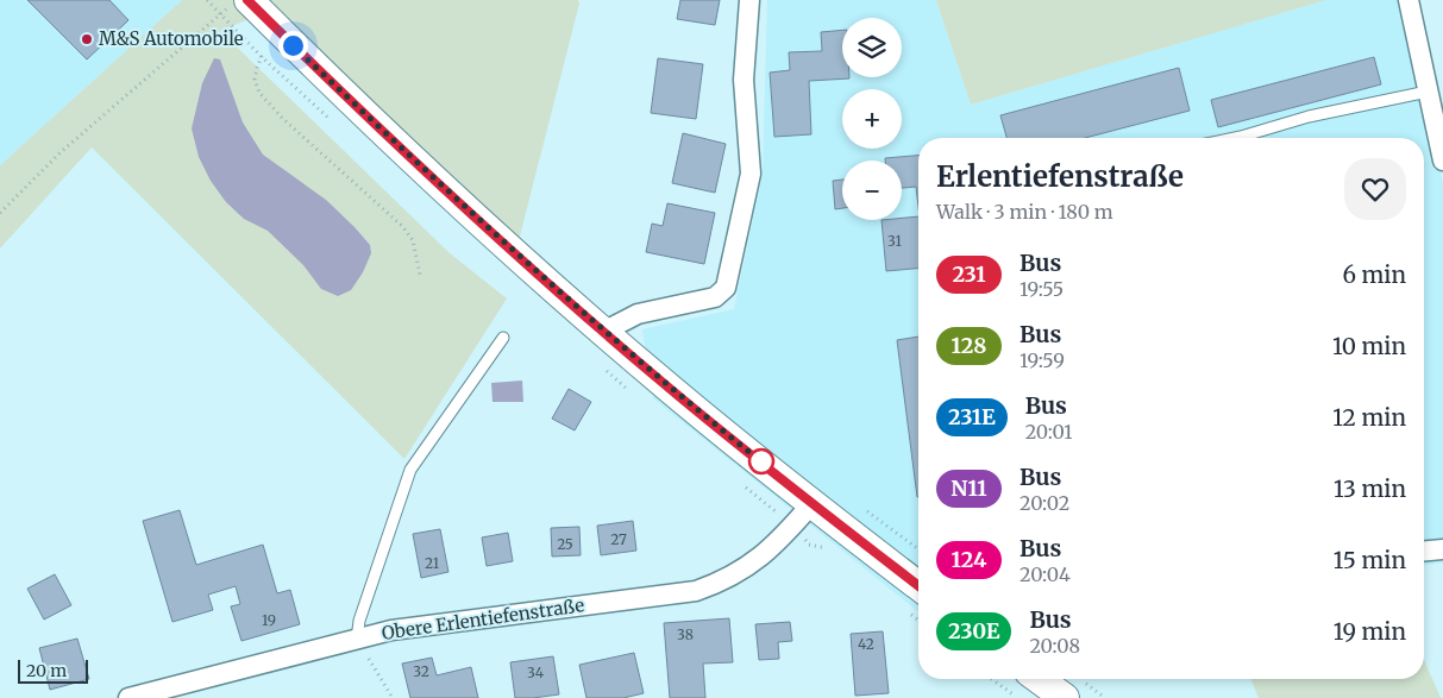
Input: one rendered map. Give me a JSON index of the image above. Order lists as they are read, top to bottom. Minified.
{"streets":{"street":["Obere Erlentiefenstraße"]},"places":["M&S Automobile"],"lines":["bus line 231"],"house_numbers":["31","27","25","21","19","38","42","32","34"],"scale_bar":"20 m","page":{"map_buttons":["+","−"],"heading":["Erlentiefenstraße","Walk · 3 min · 180 m"],"list":[{"mark":"231","name":"Bus","note":"19:55","value":"6 min"},{"mark":"128","name":"Bus","note":"19:59","value":"10 min"},{"mark":"231E","name":"Bus","note":"20:01","value":"12 min"},{"mark":"N11","name":"Bus","note":"20:02","value":"13 min"},{"mark":"124","name":"Bus","note":"20:04","value":"15 min"},{"mark":"230E","name":"Bus","note":"20:08","value":"19 min"}],"scale":"20 m"}}
